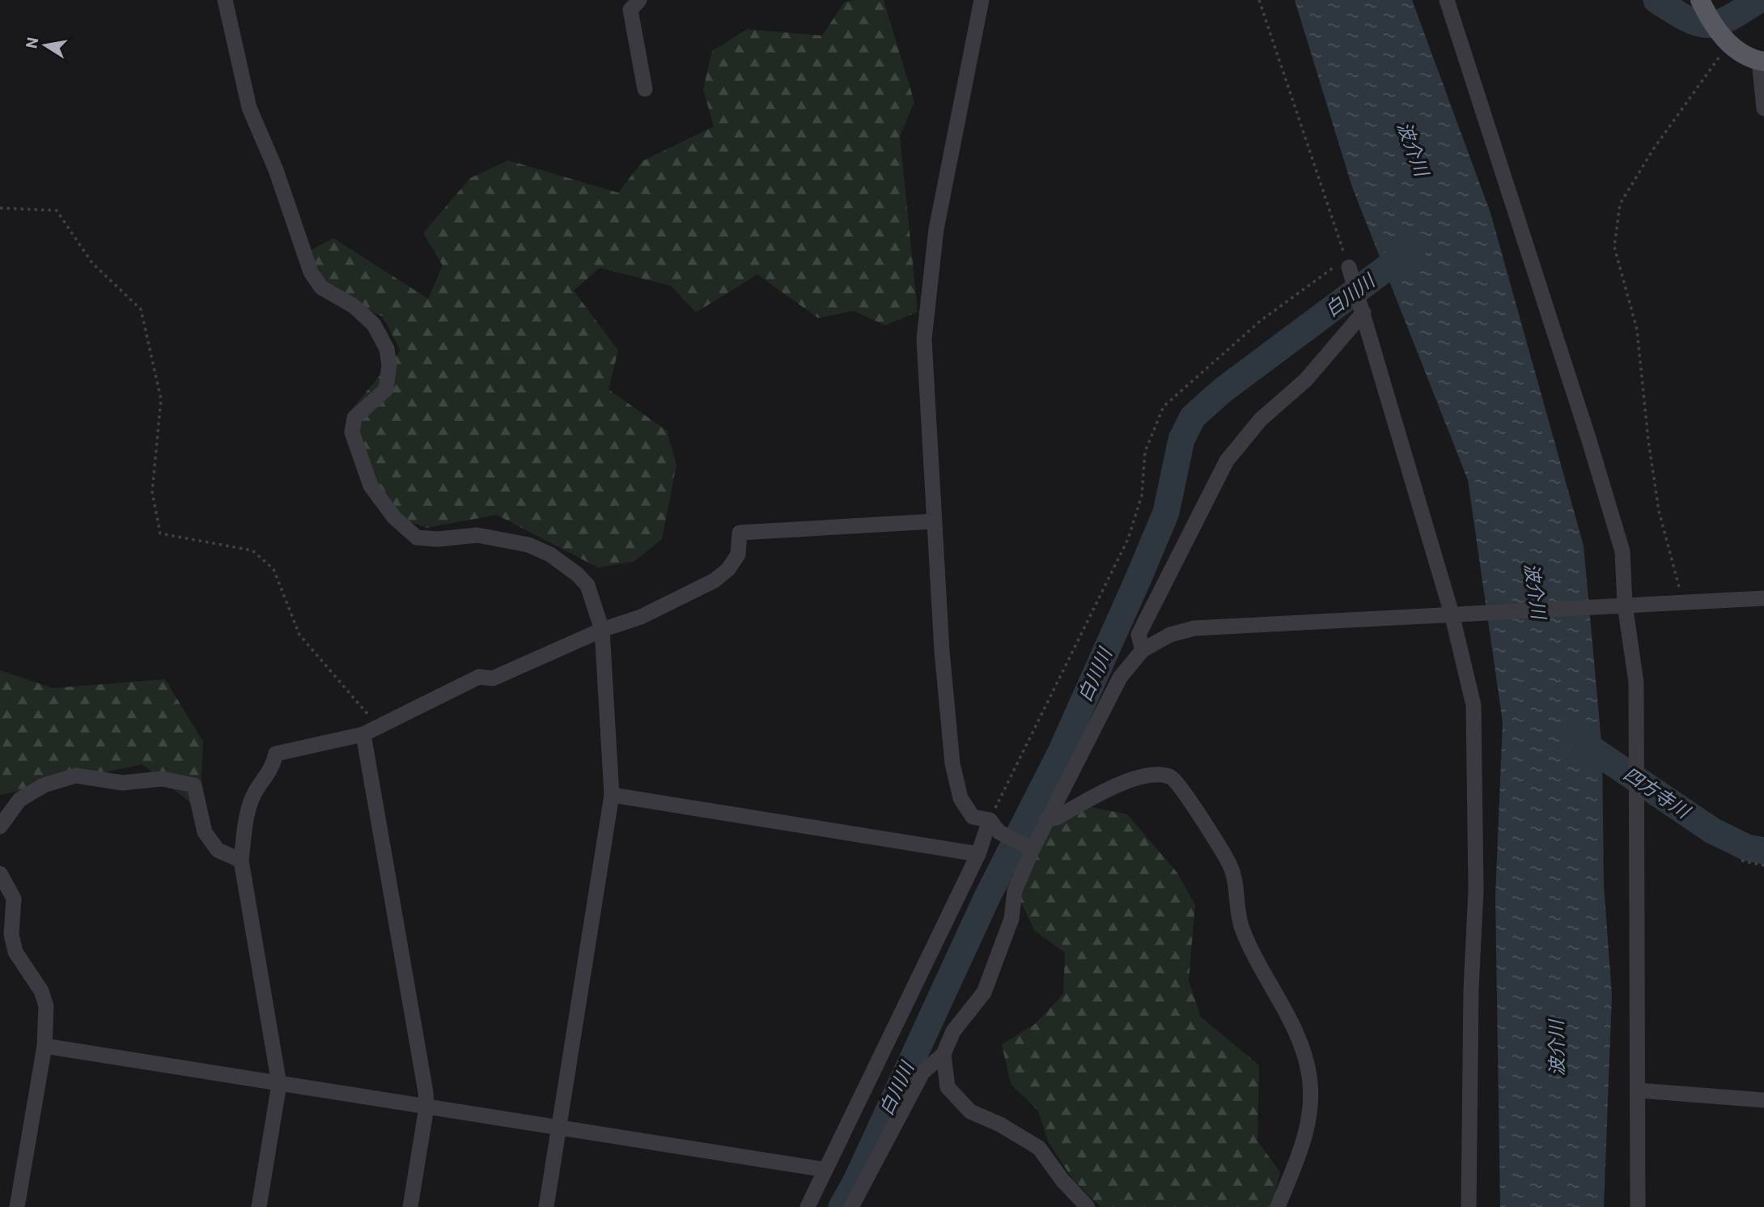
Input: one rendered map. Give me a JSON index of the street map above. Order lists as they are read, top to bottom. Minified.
{"water":["波介川","白川川","四方寺川"],"north":"left"}
